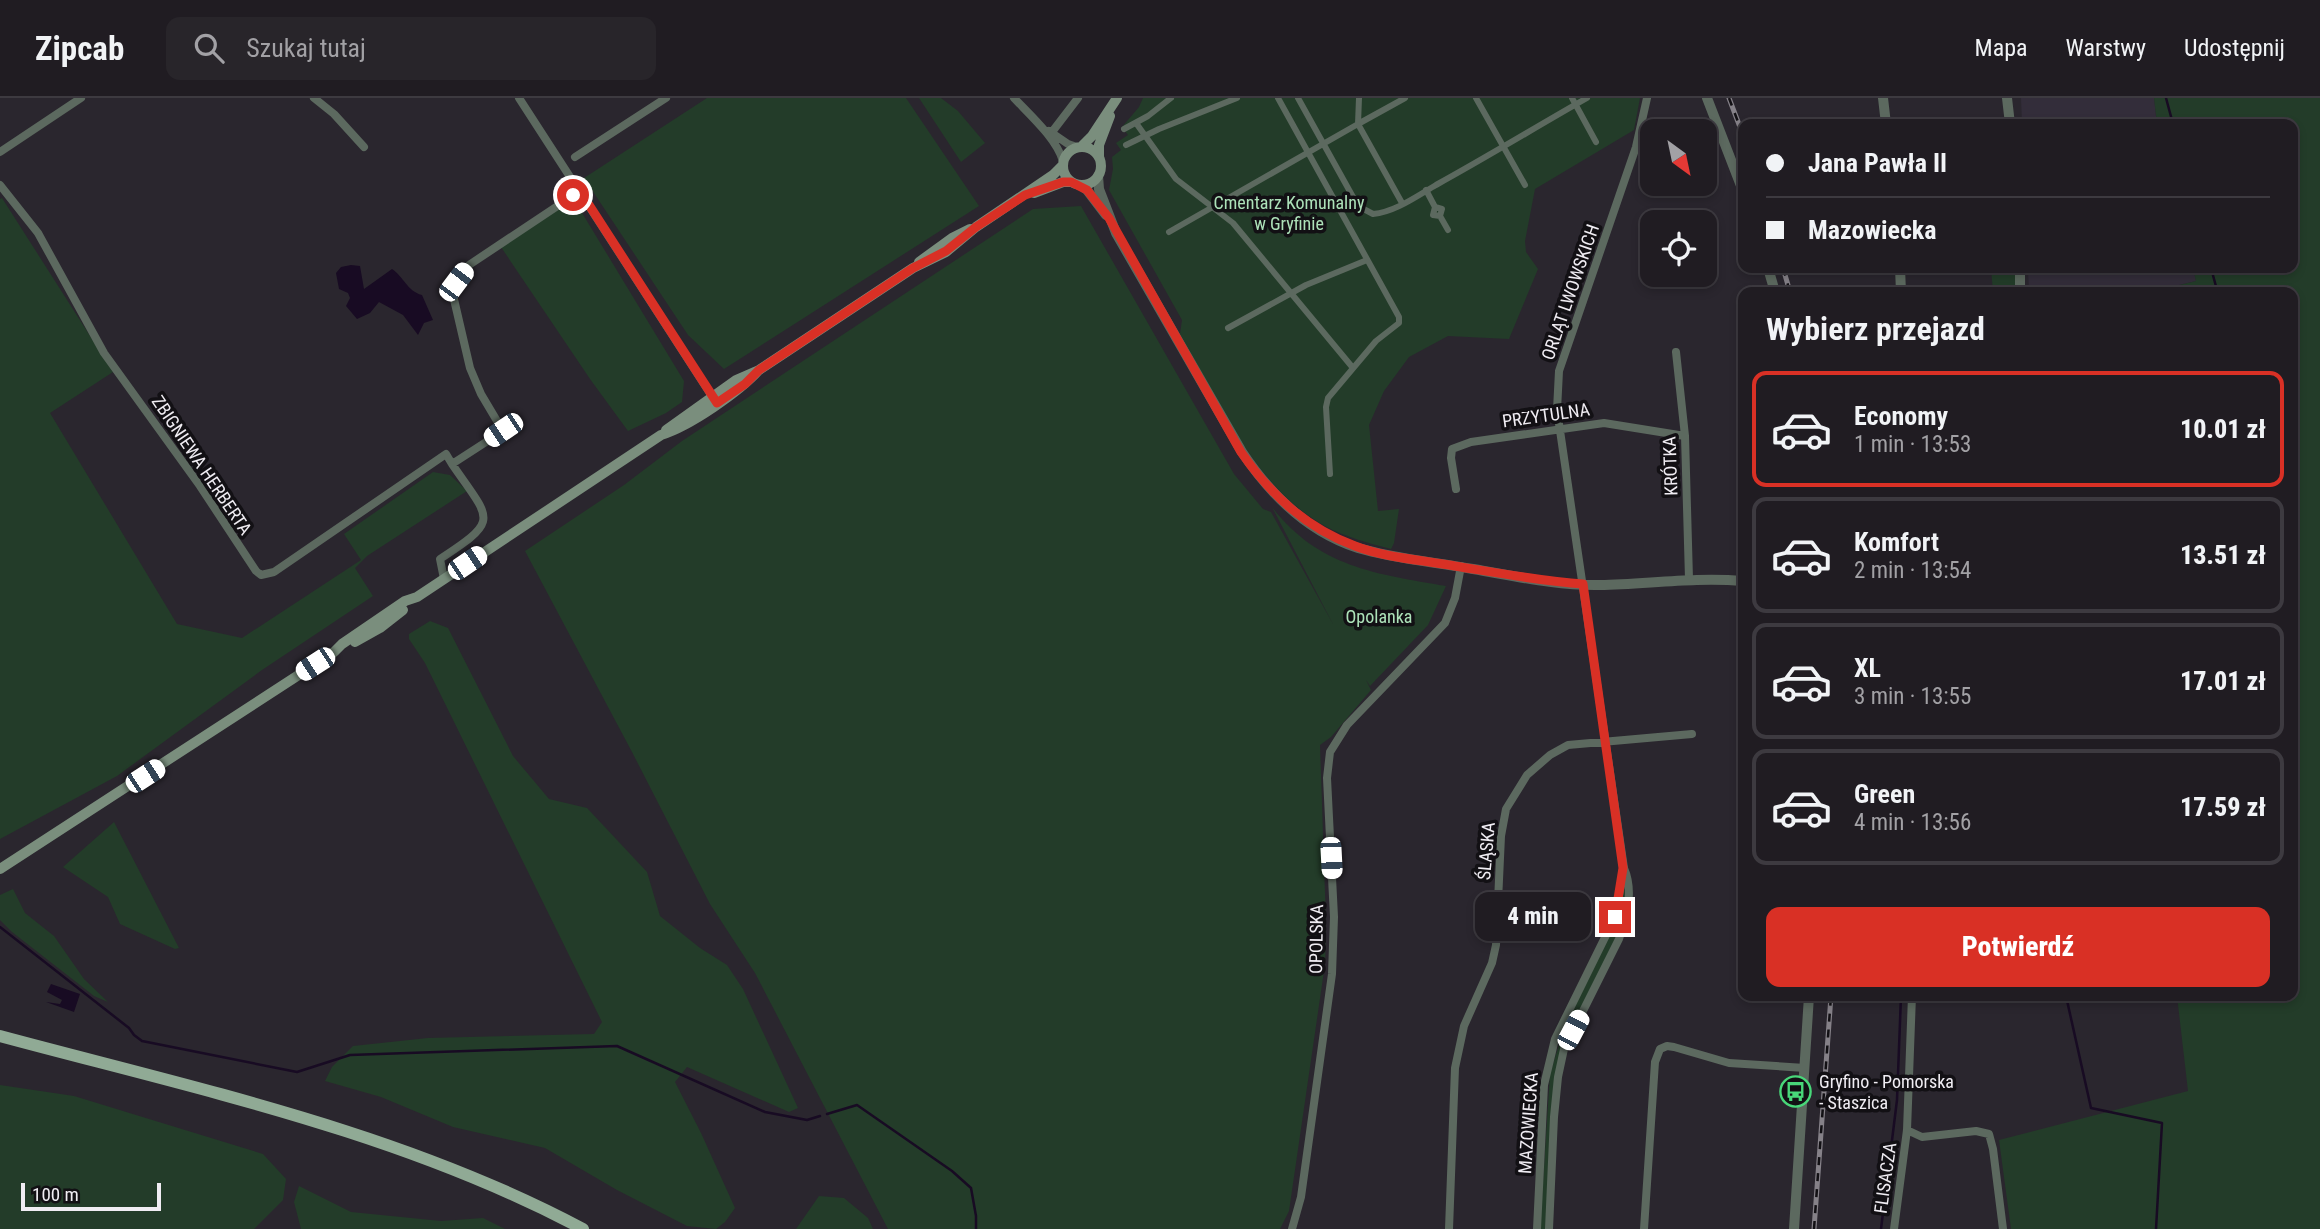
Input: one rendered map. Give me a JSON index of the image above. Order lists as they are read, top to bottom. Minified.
{"streets":{"street":["ORLĄT LWOWSKICH","PRZYTULNA","ZBIGNIEWA HERBERTA","KRÓTKA","ŚLĄSKA","OPOLSKA","MAZOWIECKA","FLISACZA"]},"crossings":[["ORLĄT LWOWSKICH","PRZYTULNA"],["ORLĄT LWOWSKICH","MAZOWIECKA"],["PRZYTULNA","KRÓTKA"],["ŚLĄSKA","MAZOWIECKA"]],"parks":["Cmentarz Komunalny w Gryfinie","Opolanka"],"places":{"bus stop":["Gryfino - Pomorska - Staszica"]},"scale_bar":"100 m","north":"bottom right","page":{"header":"Zipcab","search":"Szukaj tutaj","nav":["Mapa","Warstwy","Udostępnij"],"banner":["Jana Pawła II","Mazowiecka"],"heading":"Wybierz przejazd","list":[{"name":"Economy","note":"1 min · 13:53","value":"10.01 zł"},{"name":"Komfort","note":"2 min · 13:54","value":"13.51 zł"},{"name":"XL","note":"3 min · 13:55","value":"17.01 zł"},{"name":"Green","note":"4 min · 13:56","value":"17.59 zł"}],"bubble":"4 min","buttons":"Potwierdź","scale":"100 m"}}
